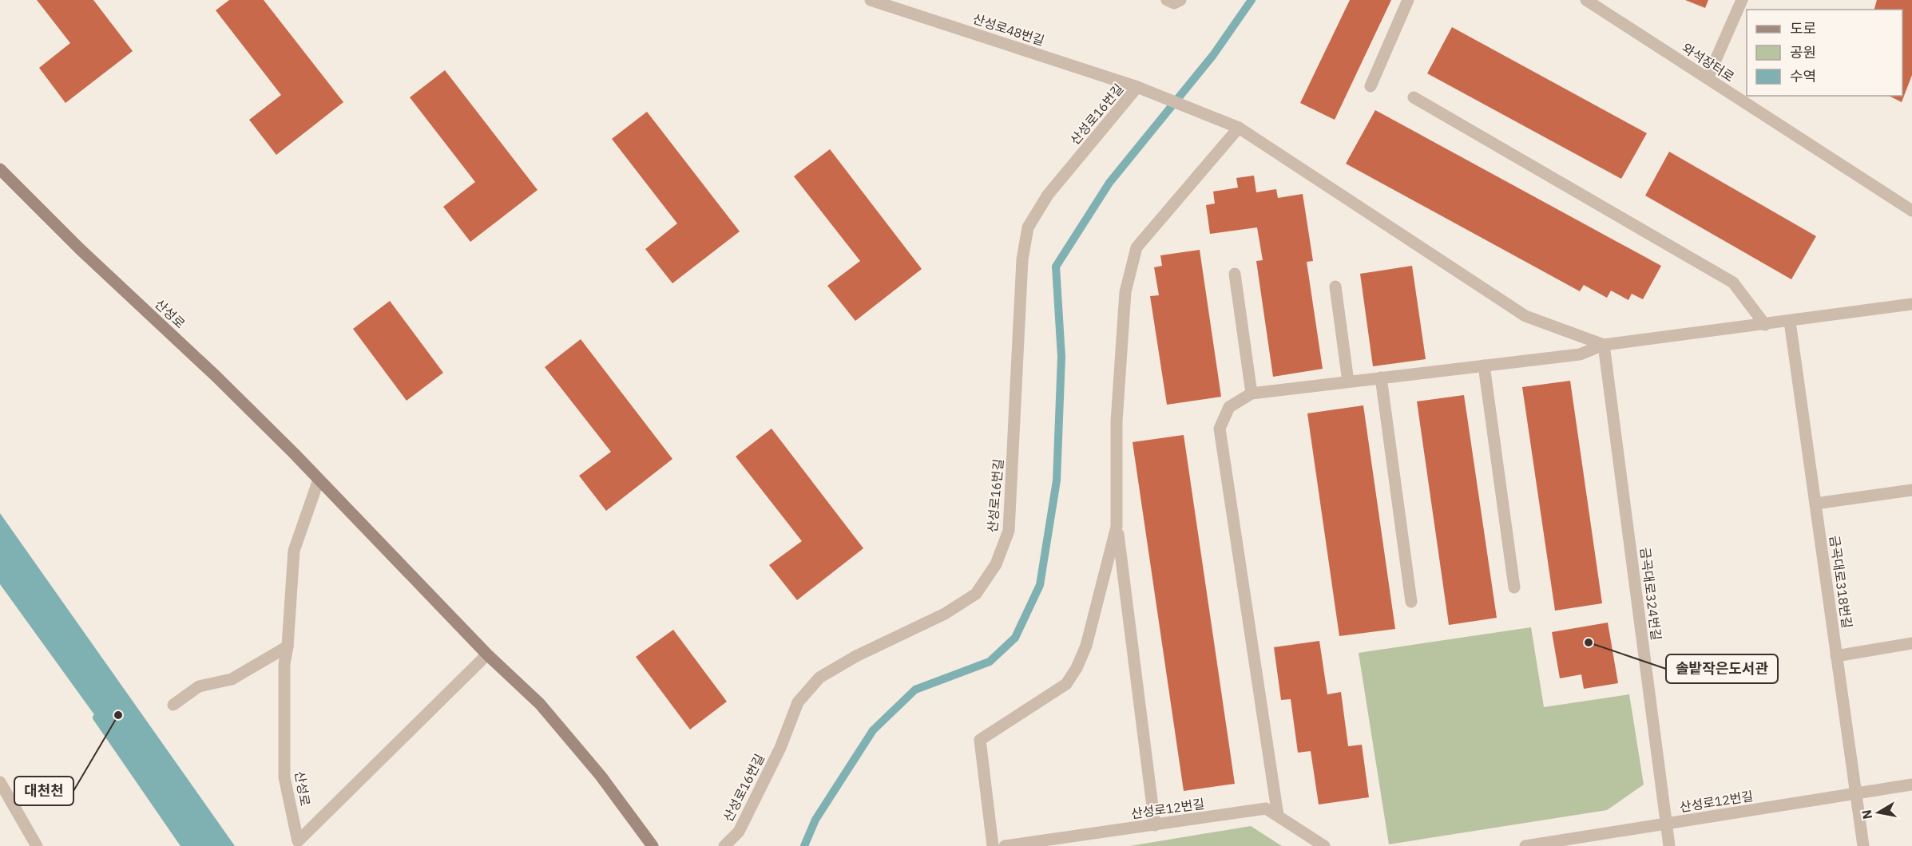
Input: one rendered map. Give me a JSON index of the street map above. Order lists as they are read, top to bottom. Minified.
{"streets":{"main road":["산성로"],"street":["산성로48번길","와석장터로","산성로16번길","금곡대로318번길","금곡대로324번길","산성로12번길"]},"crossings":[["산성로48번길","산성로16번길"],["산성로48번길","금곡대로324번길"],["금곡대로318번길","산성로12번길"],["금곡대로324번길","산성로12번길"]],"places":["솔밭작은도서관","대천천"],"legend":["도로","공원","수역"],"north":"left"}
